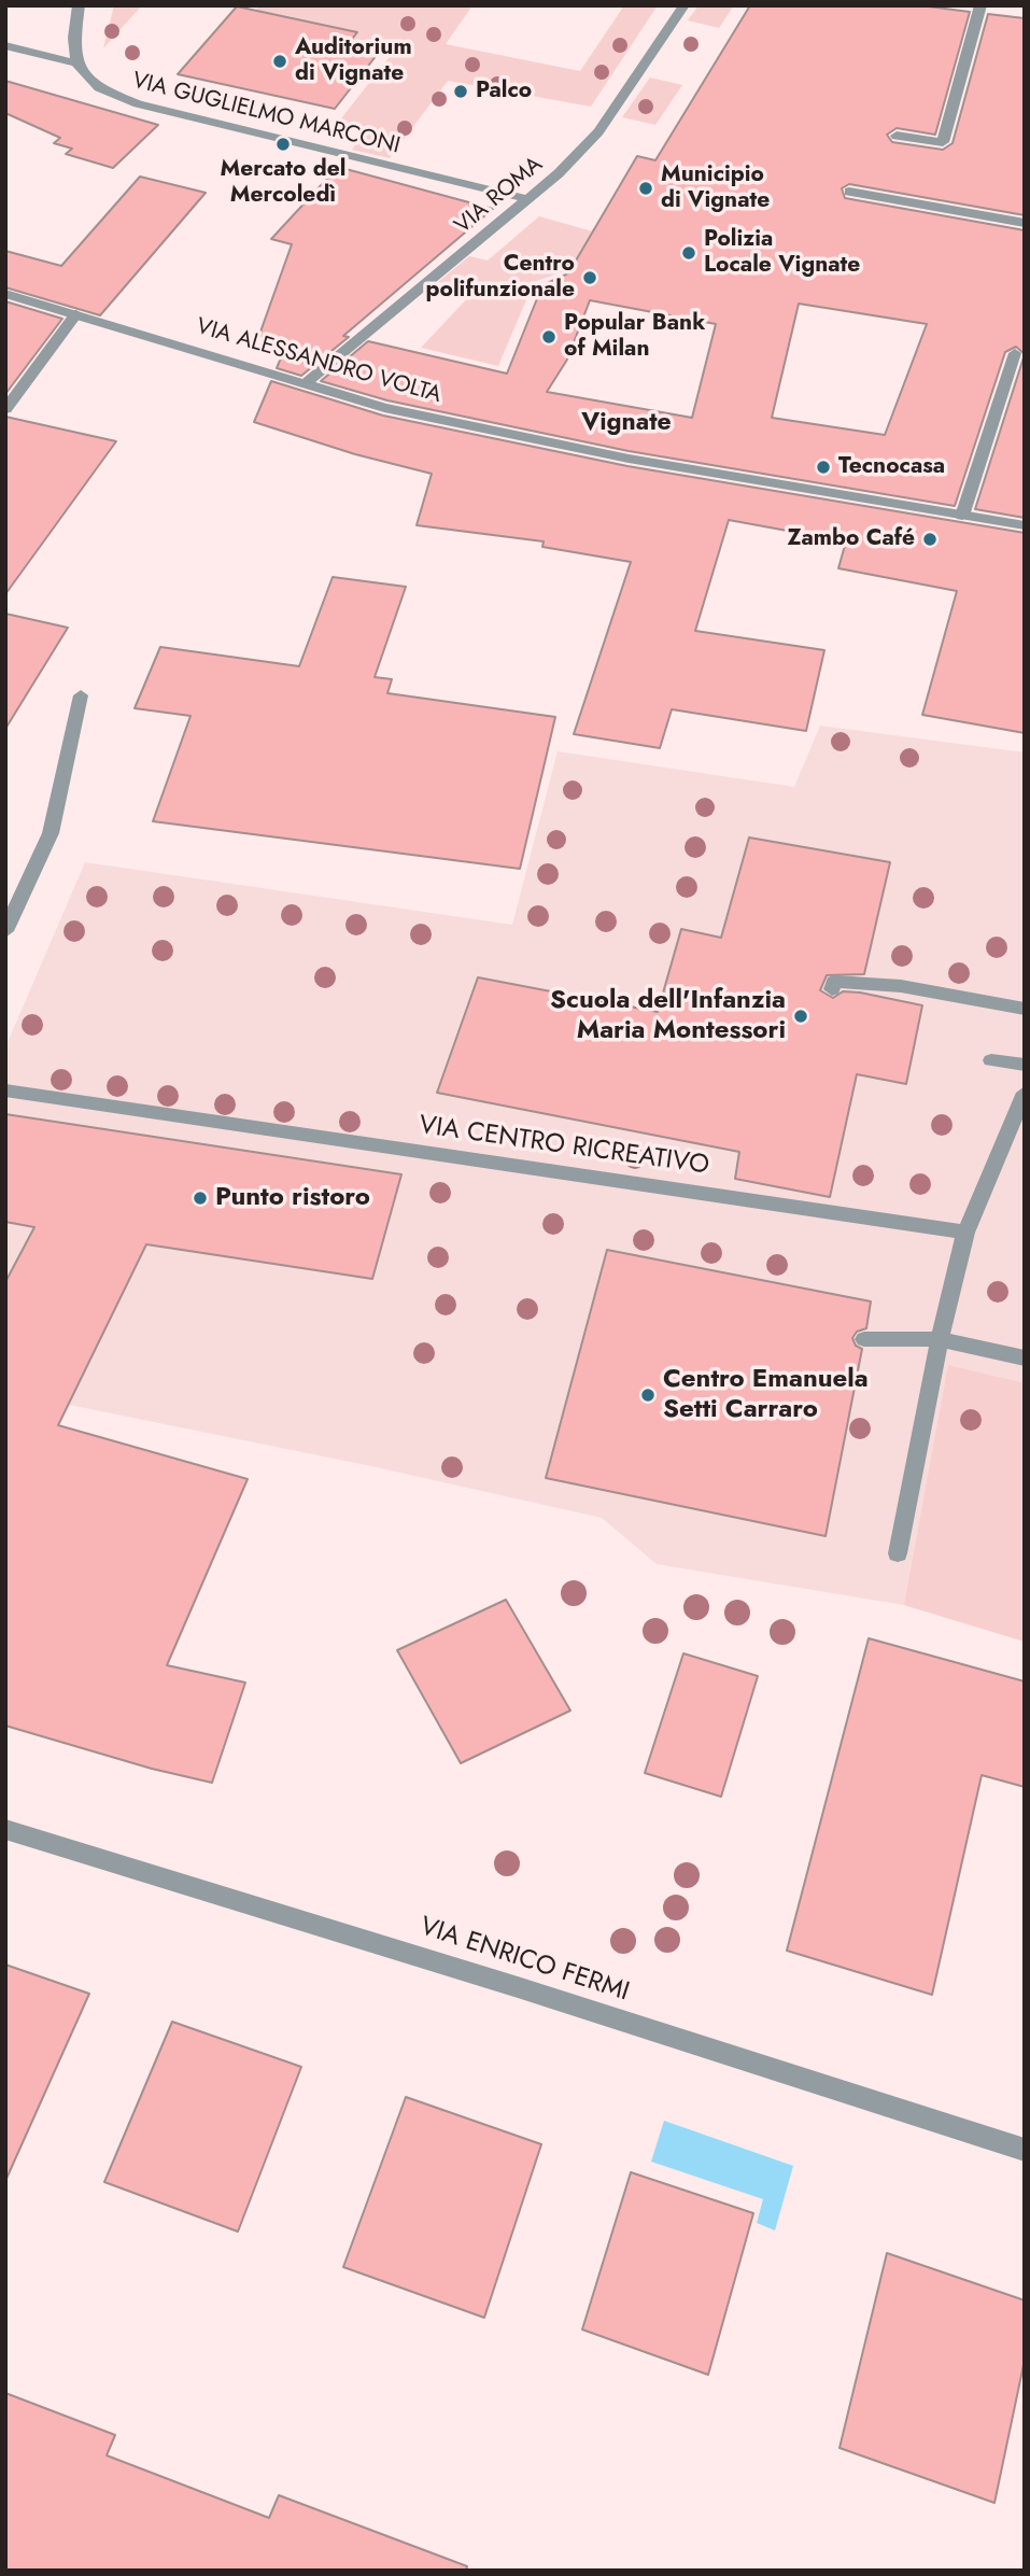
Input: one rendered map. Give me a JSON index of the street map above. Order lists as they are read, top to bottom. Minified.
{"streets":{"street":["VIA GUGLIELMO MARCONI","VIA ROMA","VIA ALESSANDRO VOLTA","VIA CENTRO RICREATIVO","VIA ENRICO FERMI"]},"crossings":[["VIA GUGLIELMO MARCONI","VIA ROMA"],["VIA ROMA","VIA ALESSANDRO VOLTA"]],"districts":["Vignate"],"places":["Auditorium di Vignate","Palco","Mercato del Mercoledì","Municipio di Vignate","Polizia Locale Vignate","Centro polifunzionale","Popular Bank of Milan","Tecnocasa","Zambo Café","Scuola dell'Infanzia Maria Montessori","Punto ristoro","Centro Emanuela Setti Carraro"]}
